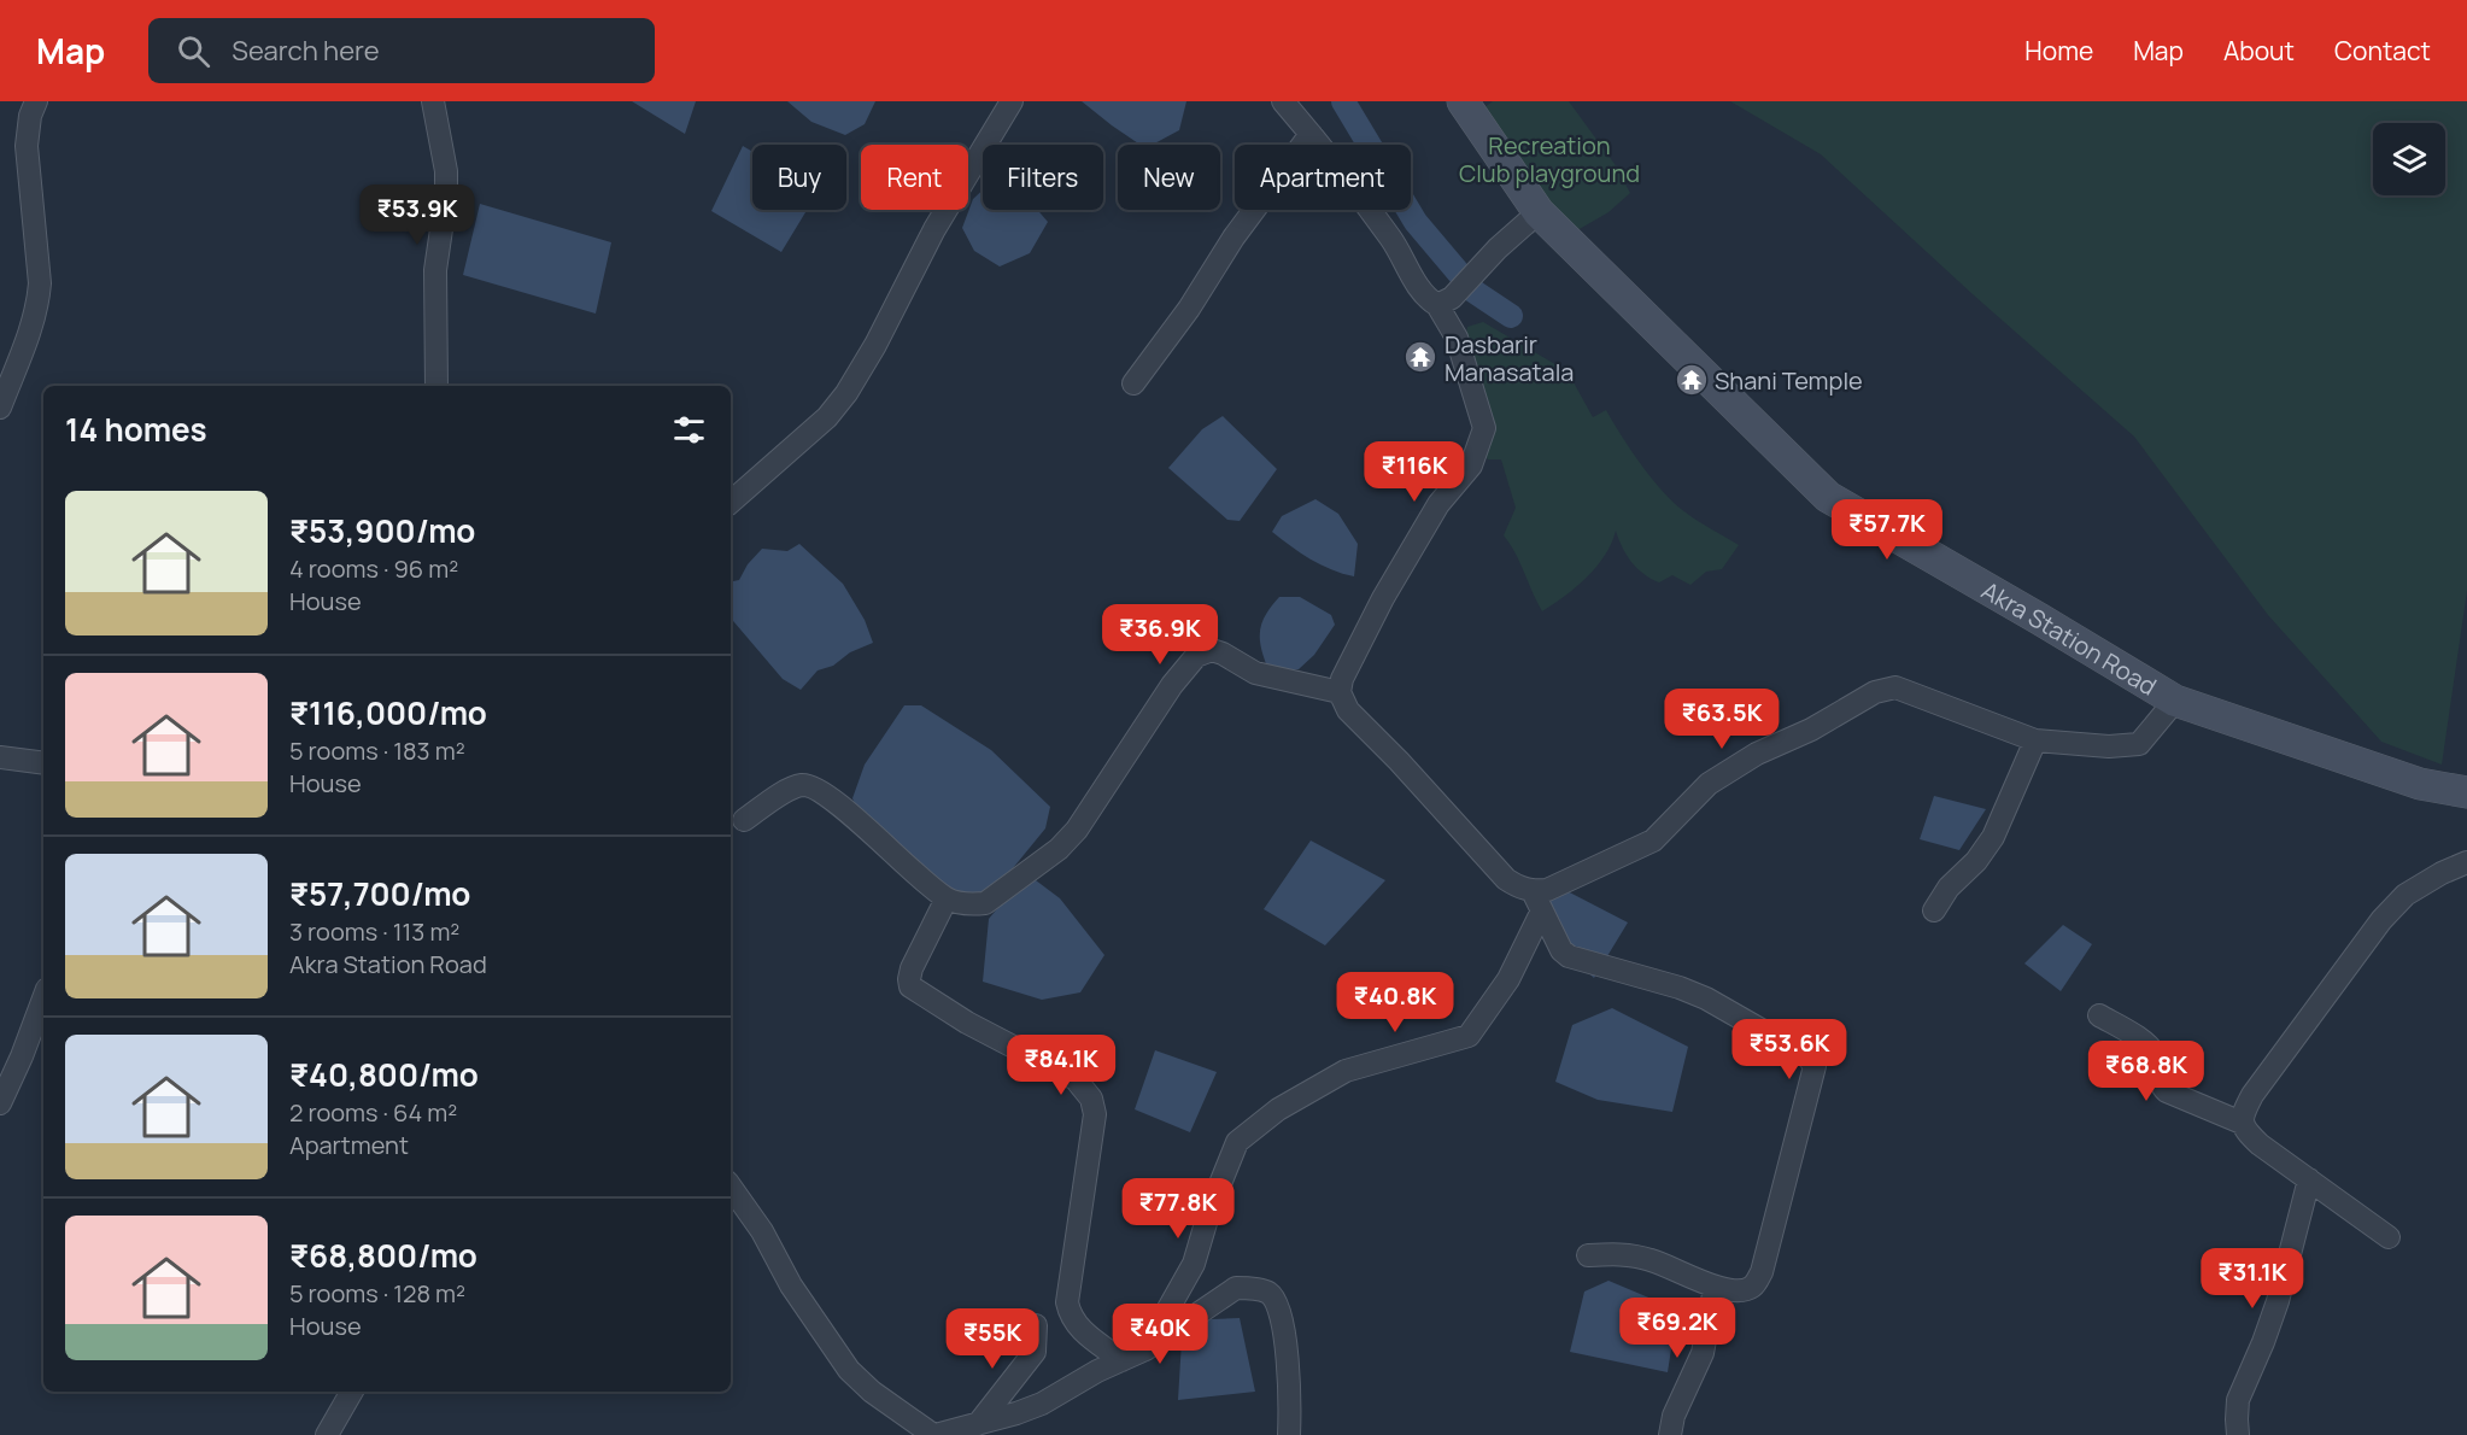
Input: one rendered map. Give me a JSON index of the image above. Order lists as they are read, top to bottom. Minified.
{"streets":{"main road":["Akra Station Road"]},"parks":["Recreation Club playground"],"places":{"temple":["Dasbarir Manasatala","Shani Temple"]},"page":{"header":"Map","search":"Search here","nav":["Home","Map","About","Contact"],"chip":["Buy","Rent","Filters","New","Apartment"],"price":["₹53.9K","₹116K","₹57.7K","₹36.9K","₹63.5K","₹40.8K","₹53.6K","₹84.1K","₹68.8K","₹77.8K","₹31.1K","₹69.2K","₹40K","₹55K"],"heading":"14 homes","list":[{"name":"₹53,900/mo","note":"4 rooms · 96 m² · House"},{"name":"₹116,000/mo","note":"5 rooms · 183 m² · House"},{"name":"₹57,700/mo","note":"3 rooms · 113 m² · Akra Station Road"},{"name":"₹40,800/mo","note":"2 rooms · 64 m² · Apartment"},{"name":"₹68,800/mo","note":"5 rooms · 128 m² · House"}]}}
